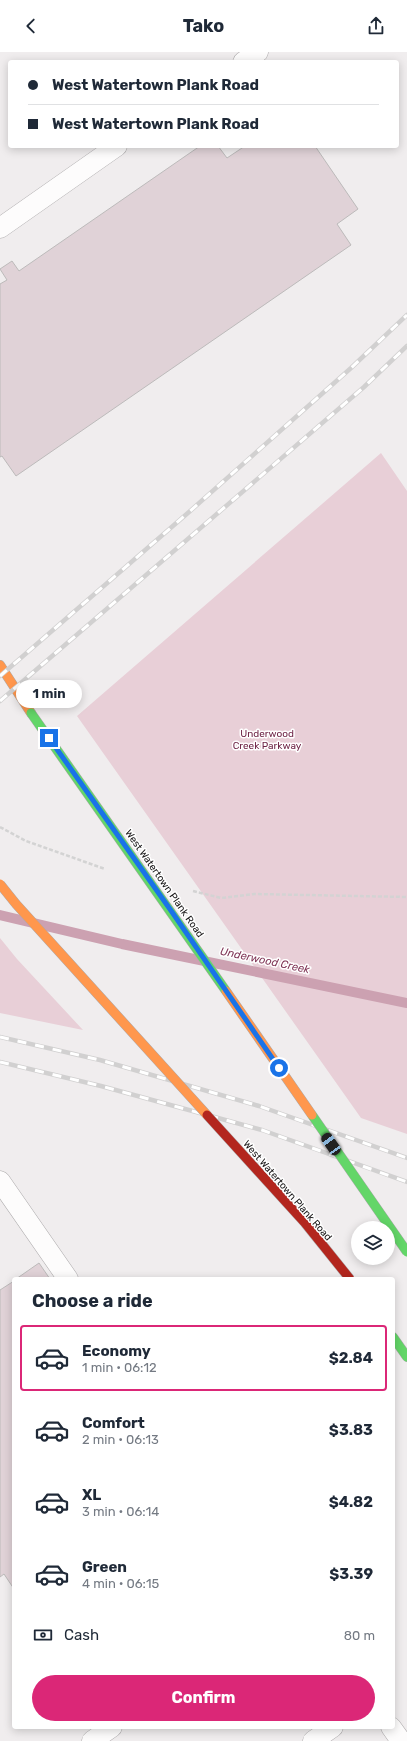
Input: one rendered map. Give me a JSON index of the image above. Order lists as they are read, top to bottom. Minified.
{"streets":{"street":["West Watertown Plank Road"]},"water":["Underwood Creek"],"parks":["Underwood Creek Parkway"],"page":{"header":"Tako","banner":["West Watertown Plank Road","West Watertown Plank Road"],"bubble":"1 min","heading":"Choose a ride","list":[{"name":"Economy","note":"1 min · 06:12","value":"$2.84"},{"name":"Comfort","note":"2 min · 06:13","value":"$3.83"},{"name":"XL","note":"3 min · 06:14","value":"$4.82"},{"name":"Green","note":"4 min · 06:15","value":"$3.39"}],"pay":["Cash","80 m"],"buttons":"Confirm"}}
